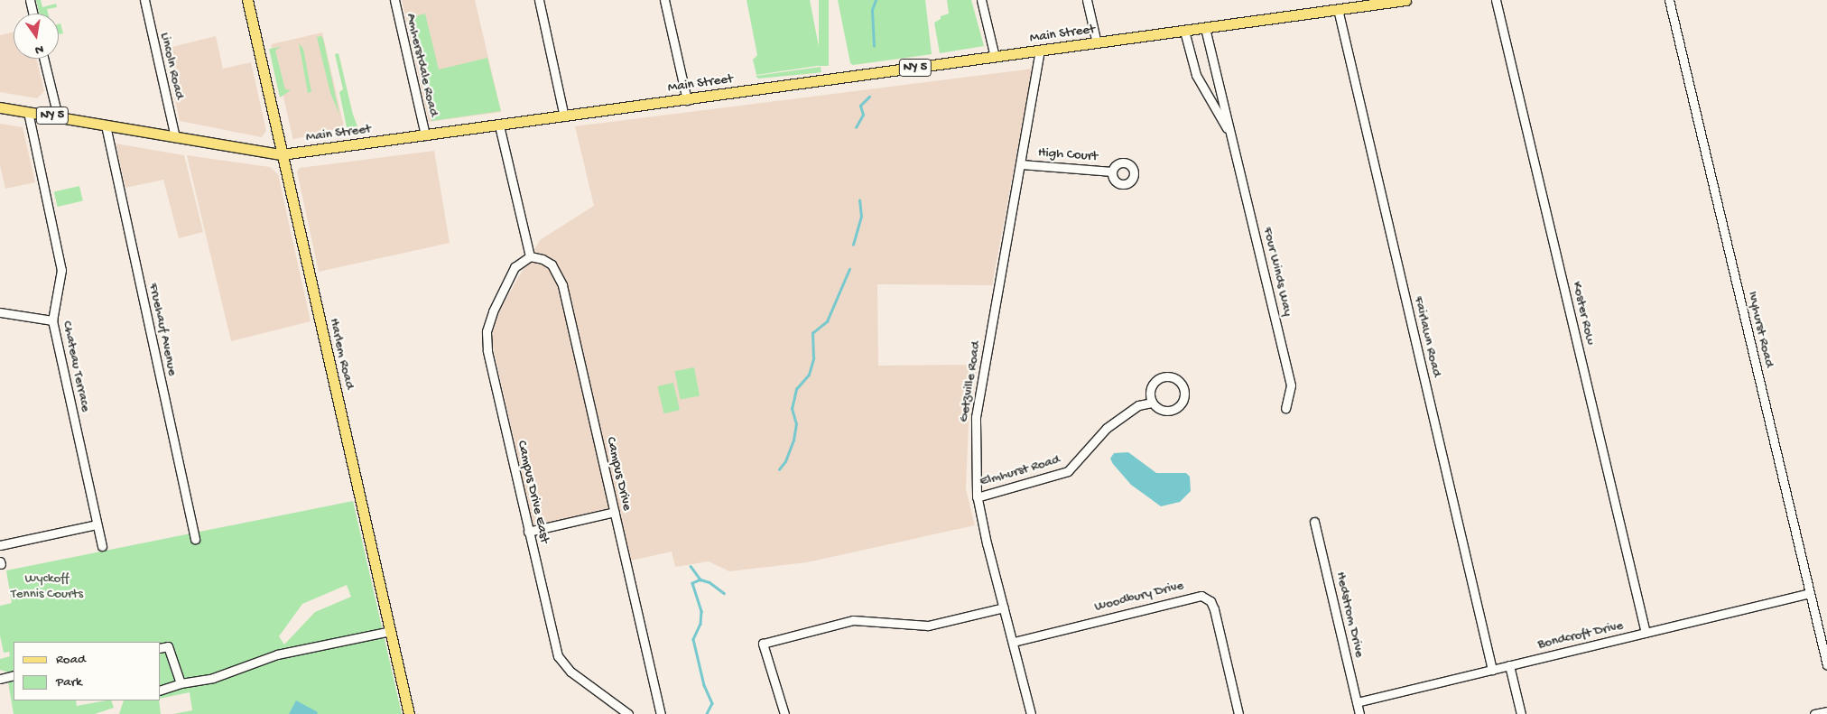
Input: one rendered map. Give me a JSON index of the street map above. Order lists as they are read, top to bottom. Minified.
{"streets":{"main road":["Main Street","NY 5","Harlem Road"],"street":["Amherstdale Road","Lincoln Road","High Court","Four Winds Way","Koster Row","Fruehauf Avenue","Ivyhurst Road","Fairlawn Road","Chateau Terrace","Getzville Road","Elmhurst Road","Campus Drive","Campus Drive East","Woodbury Drive","Hedstrom Drive","Bondcroft Drive"]},"crossings":[["Main Street","Amherstdale Road"],["Main Street","Lincoln Road"],["Main Street","Four Winds Way"],["Main Street","Fruehauf Avenue"],["Main Street","Fairlawn Road"],["Main Street","Harlem Road"],["Main Street","Chateau Terrace"],["Main Street","Getzville Road"],["High Court","Getzville Road"],["Koster Row","Bondcroft Drive"],["Ivyhurst Road","Bondcroft Drive"],["Fairlawn Road","Bondcroft Drive"],["Getzville Road","Elmhurst Road"],["Getzville Road","Woodbury Drive"],["Campus Drive","Campus Drive East"],["Hedstrom Drive","Bondcroft Drive"]],"parks":["Wyckoff Tennis Courts"],"legend":["Road","Park"],"north":"bottom"}
